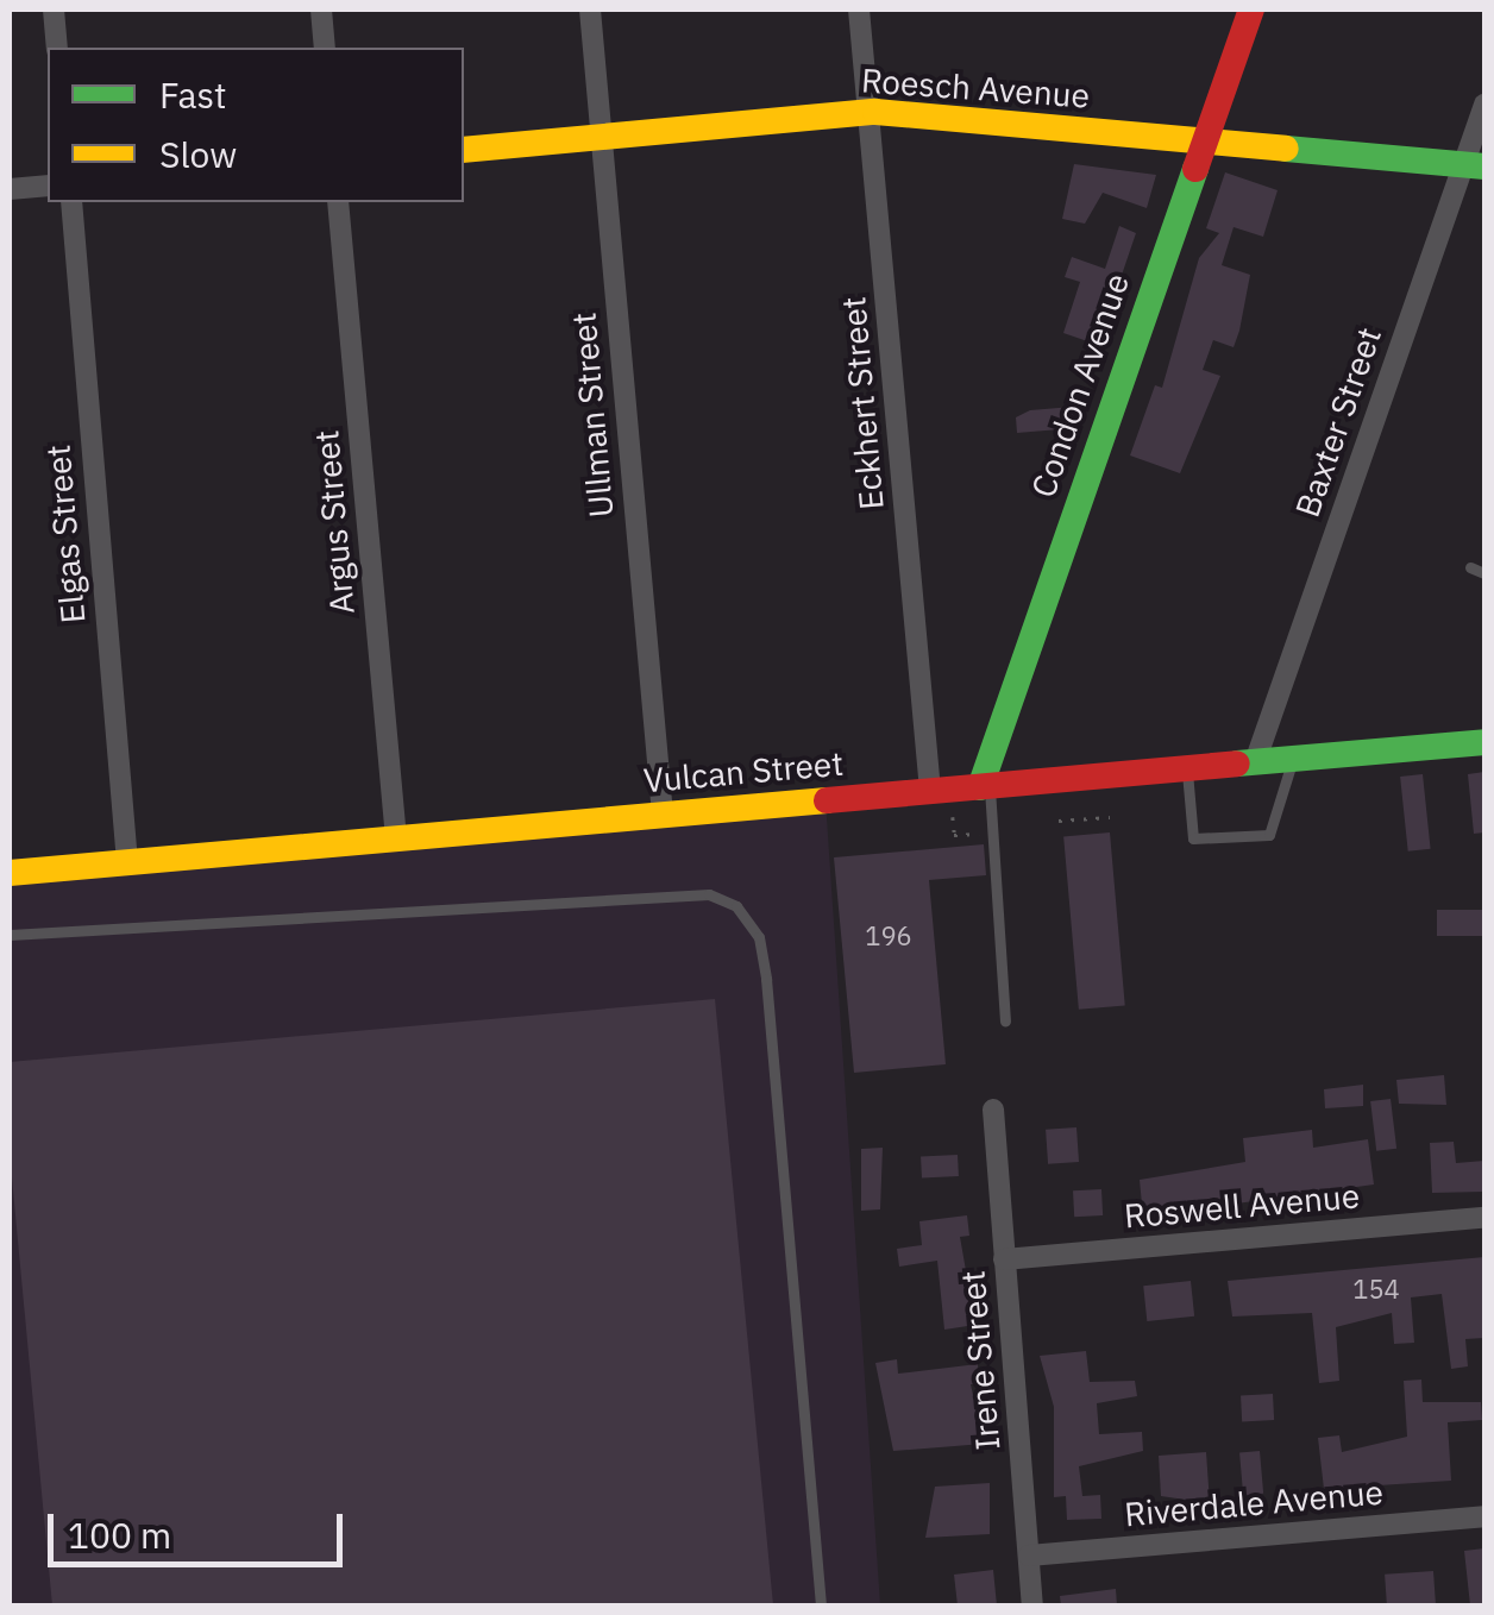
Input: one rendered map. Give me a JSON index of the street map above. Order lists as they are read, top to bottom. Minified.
{"streets":{"street":["Roesch Avenue","Condon Avenue","Eckhert Street","Ullman Street","Baxter Street","Argus Street","Elgas Street","Vulcan Street","Roswell Avenue","Irene Street","Riverdale Avenue"]},"crossings":[["Roesch Avenue","Condon Avenue"],["Roesch Avenue","Eckhert Street"],["Roesch Avenue","Ullman Street"],["Roesch Avenue","Baxter Street"],["Condon Avenue","Vulcan Street"],["Eckhert Street","Vulcan Street"],["Ullman Street","Vulcan Street"],["Baxter Street","Vulcan Street"],["Argus Street","Vulcan Street"],["Elgas Street","Vulcan Street"],["Roswell Avenue","Irene Street"],["Irene Street","Riverdale Avenue"]],"house_numbers":["196","154"],"legend":["Fast","Slow"],"scale_bar":"100 m"}
